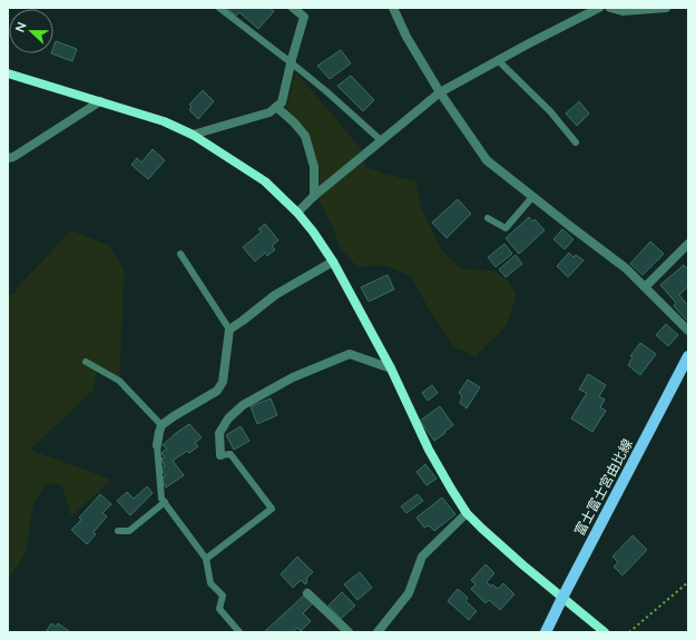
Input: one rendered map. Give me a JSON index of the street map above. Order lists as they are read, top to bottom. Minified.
{"streets":{"main road":["富士富士宮由比線"]},"north":"left"}
